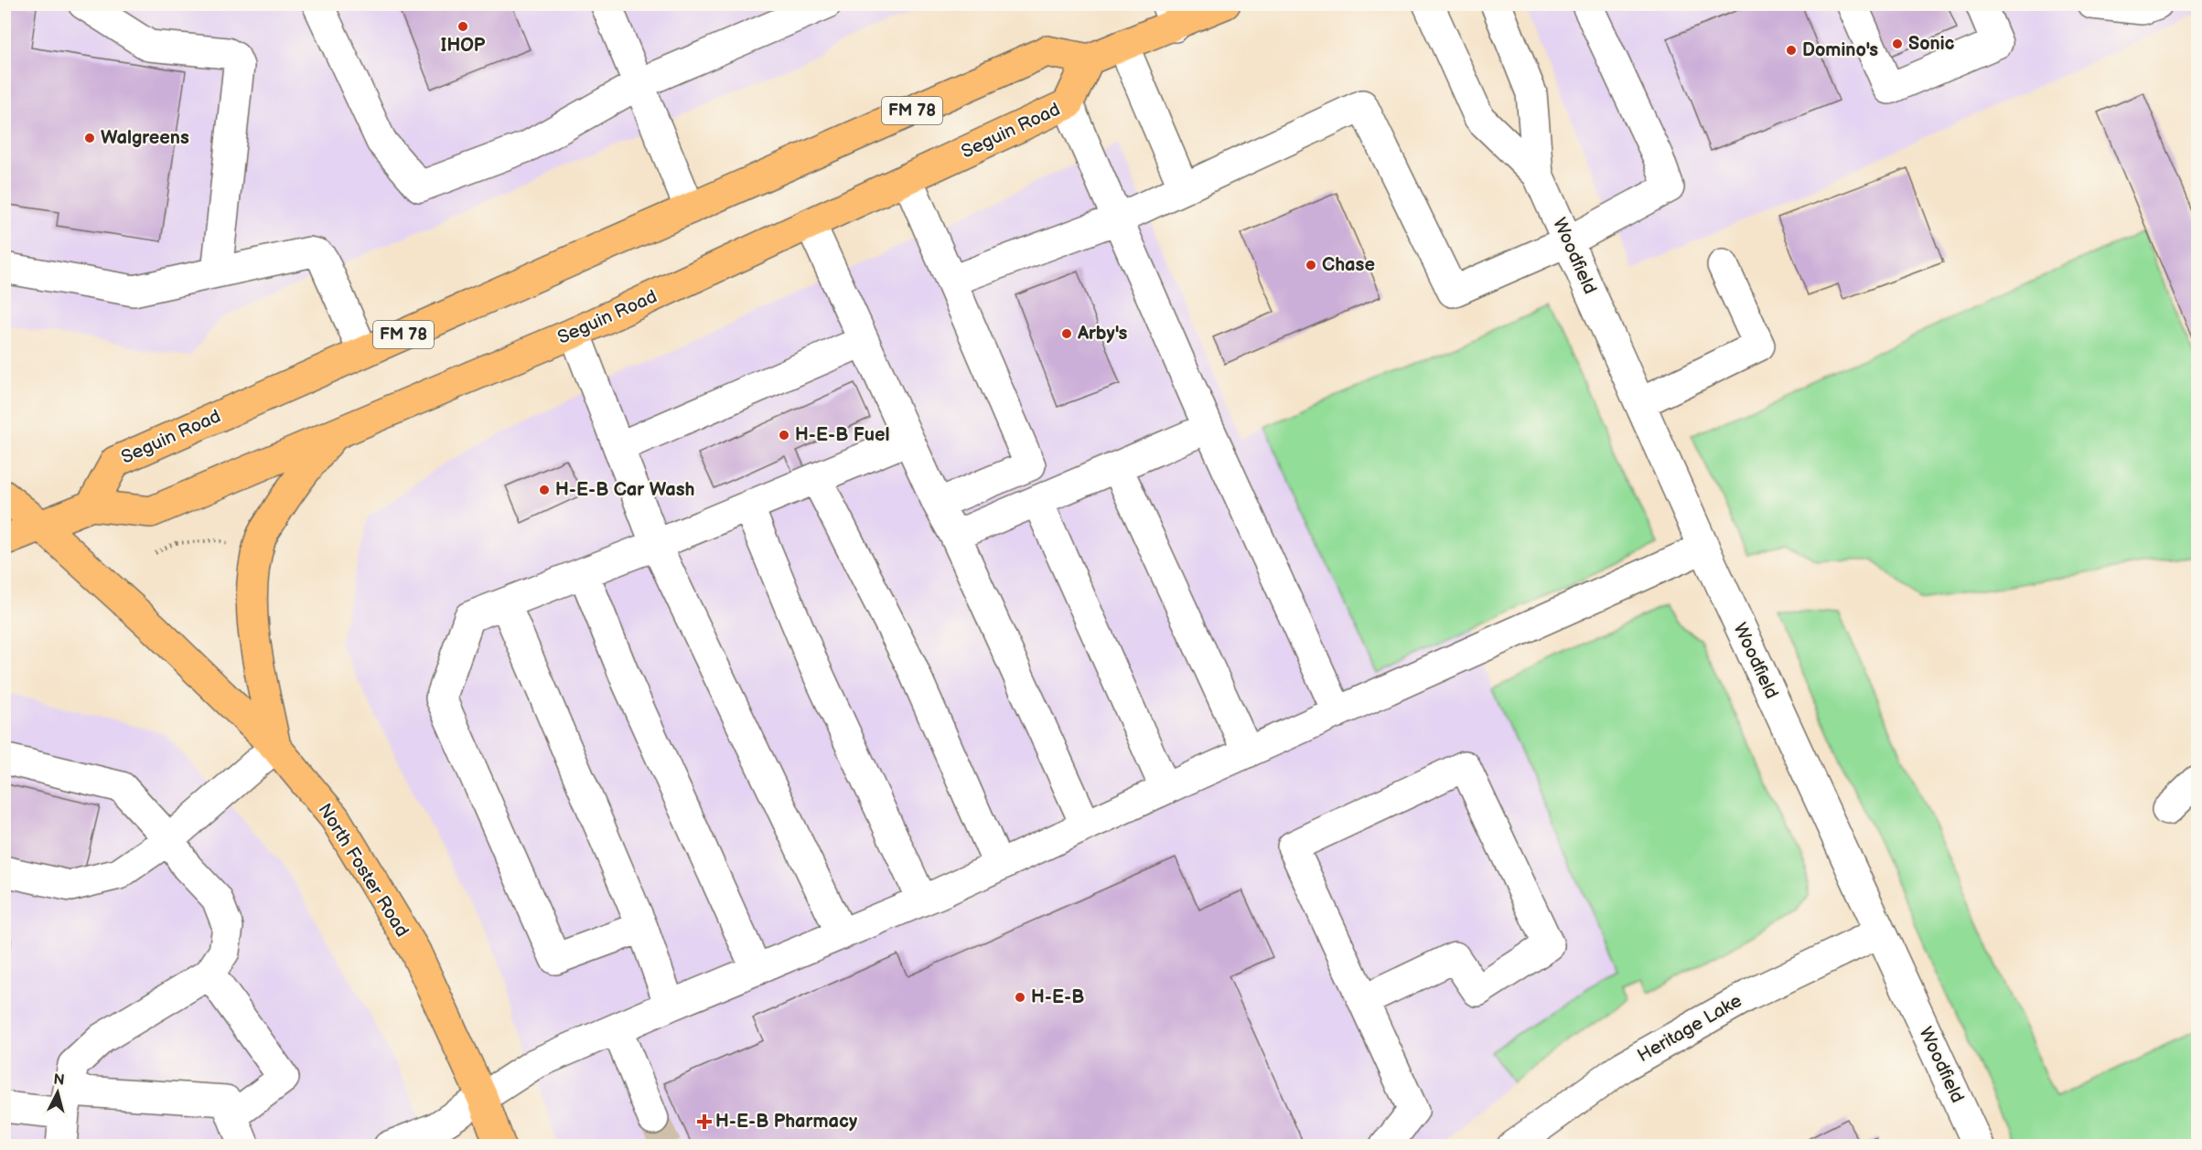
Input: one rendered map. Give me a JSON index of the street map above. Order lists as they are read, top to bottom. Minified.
{"streets":{"main road":["FM 78","Seguin Road","North Foster Road"],"street":["Woodfield","Heritage Lake"]},"crossings":[["Seguin Road","North Foster Road"],["Woodfield","Heritage Lake"]],"places":{"other":["IHOP","Sonic","Domino's","Walgreens","Chase","Arby's","H-E-B Fuel","H-E-B Car Wash","H-E-B"],"health":["H-E-B Pharmacy"]},"north":"top"}
